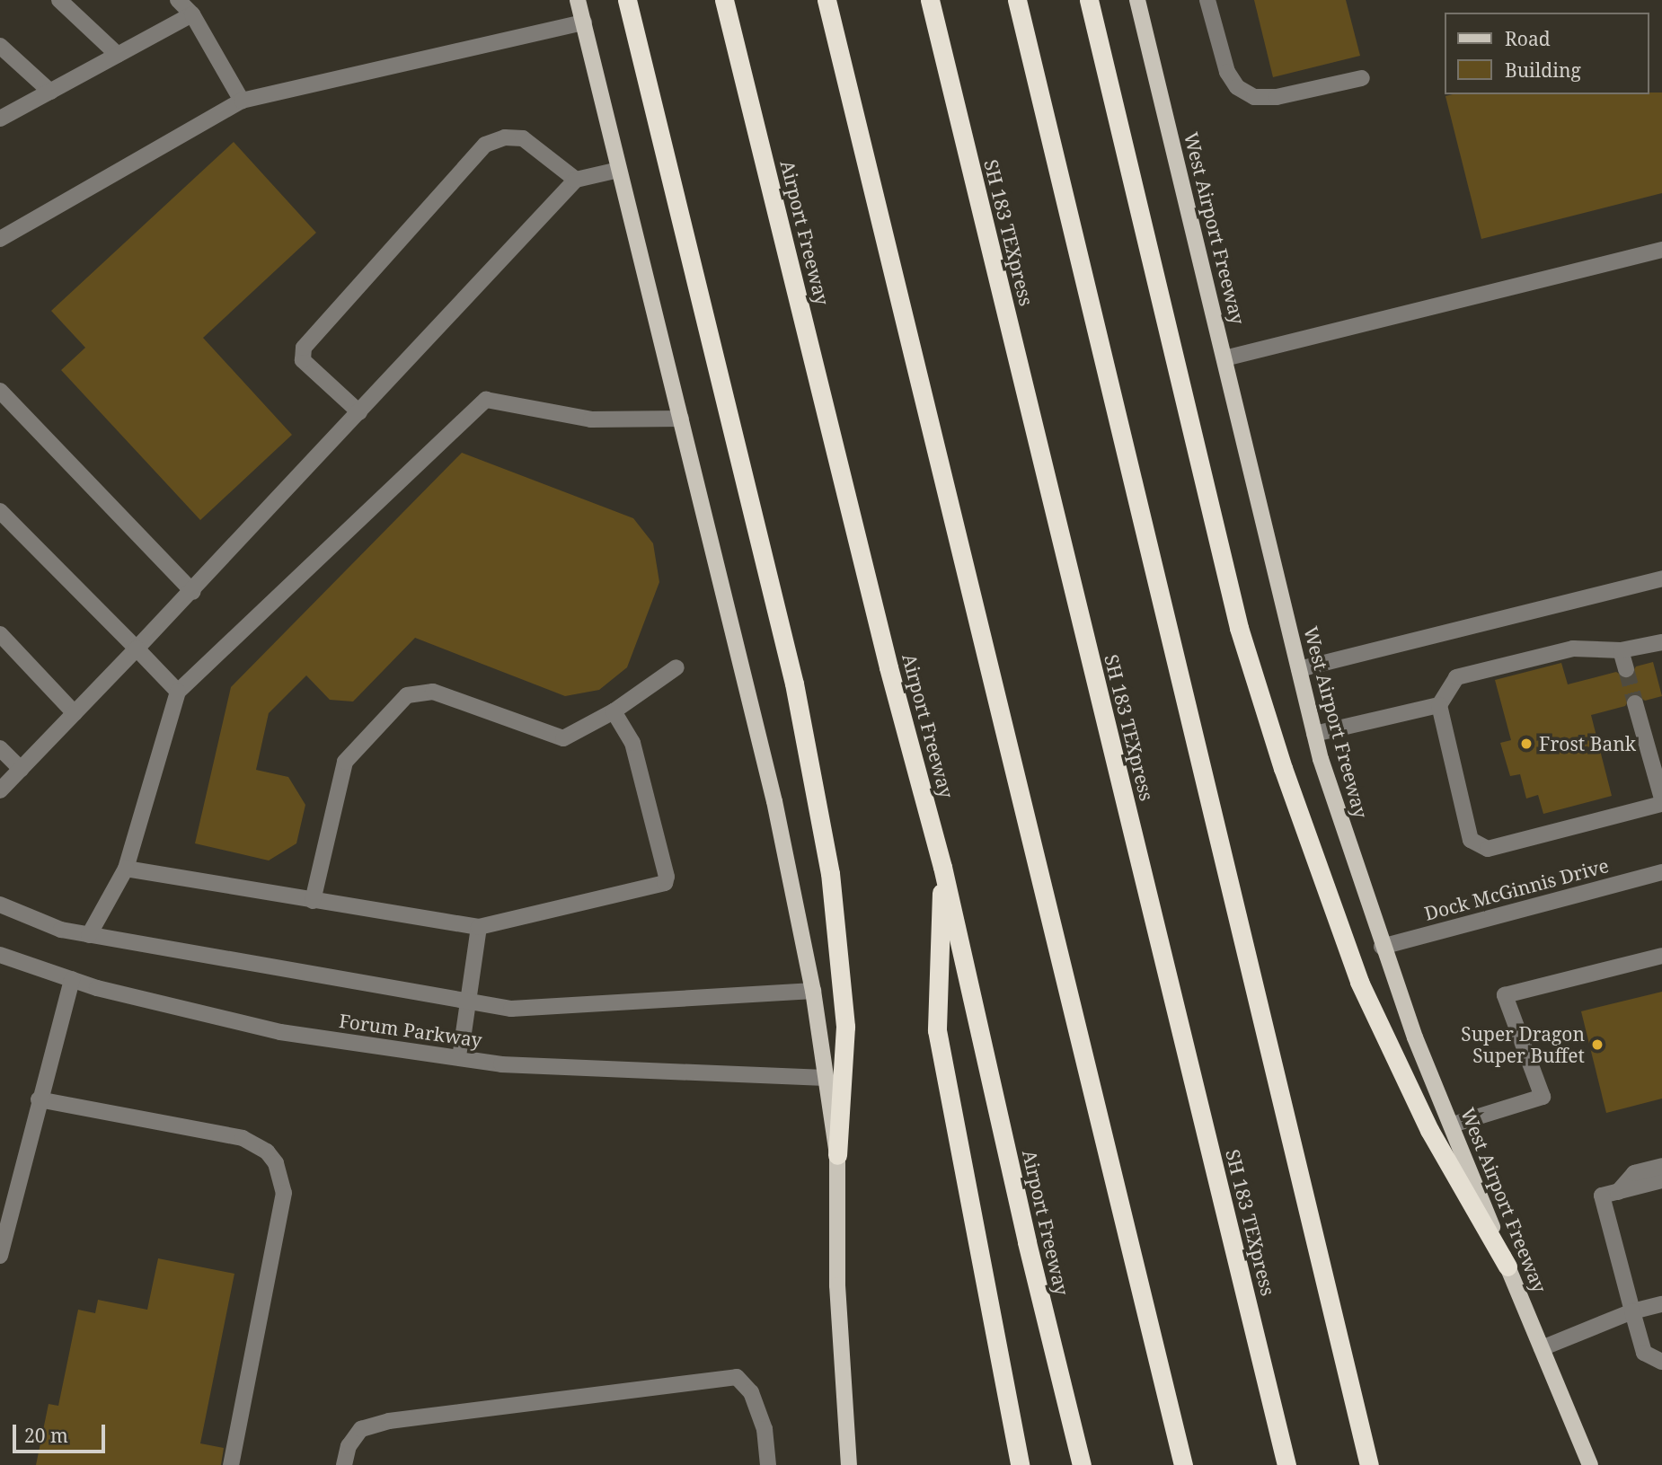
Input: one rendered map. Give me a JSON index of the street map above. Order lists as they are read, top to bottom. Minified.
{"streets":{"highway":["Airport Freeway","SH 183 TEXpress"],"main road":["West Airport Freeway"],"street":["Dock McGinnis Drive","Forum Parkway"]},"crossings":[["West Airport Freeway","Dock McGinnis Drive"]],"places":["Frost Bank","Super Dragon Super Buffet"],"legend":["Road","Building"],"scale_bar":"20 m"}
